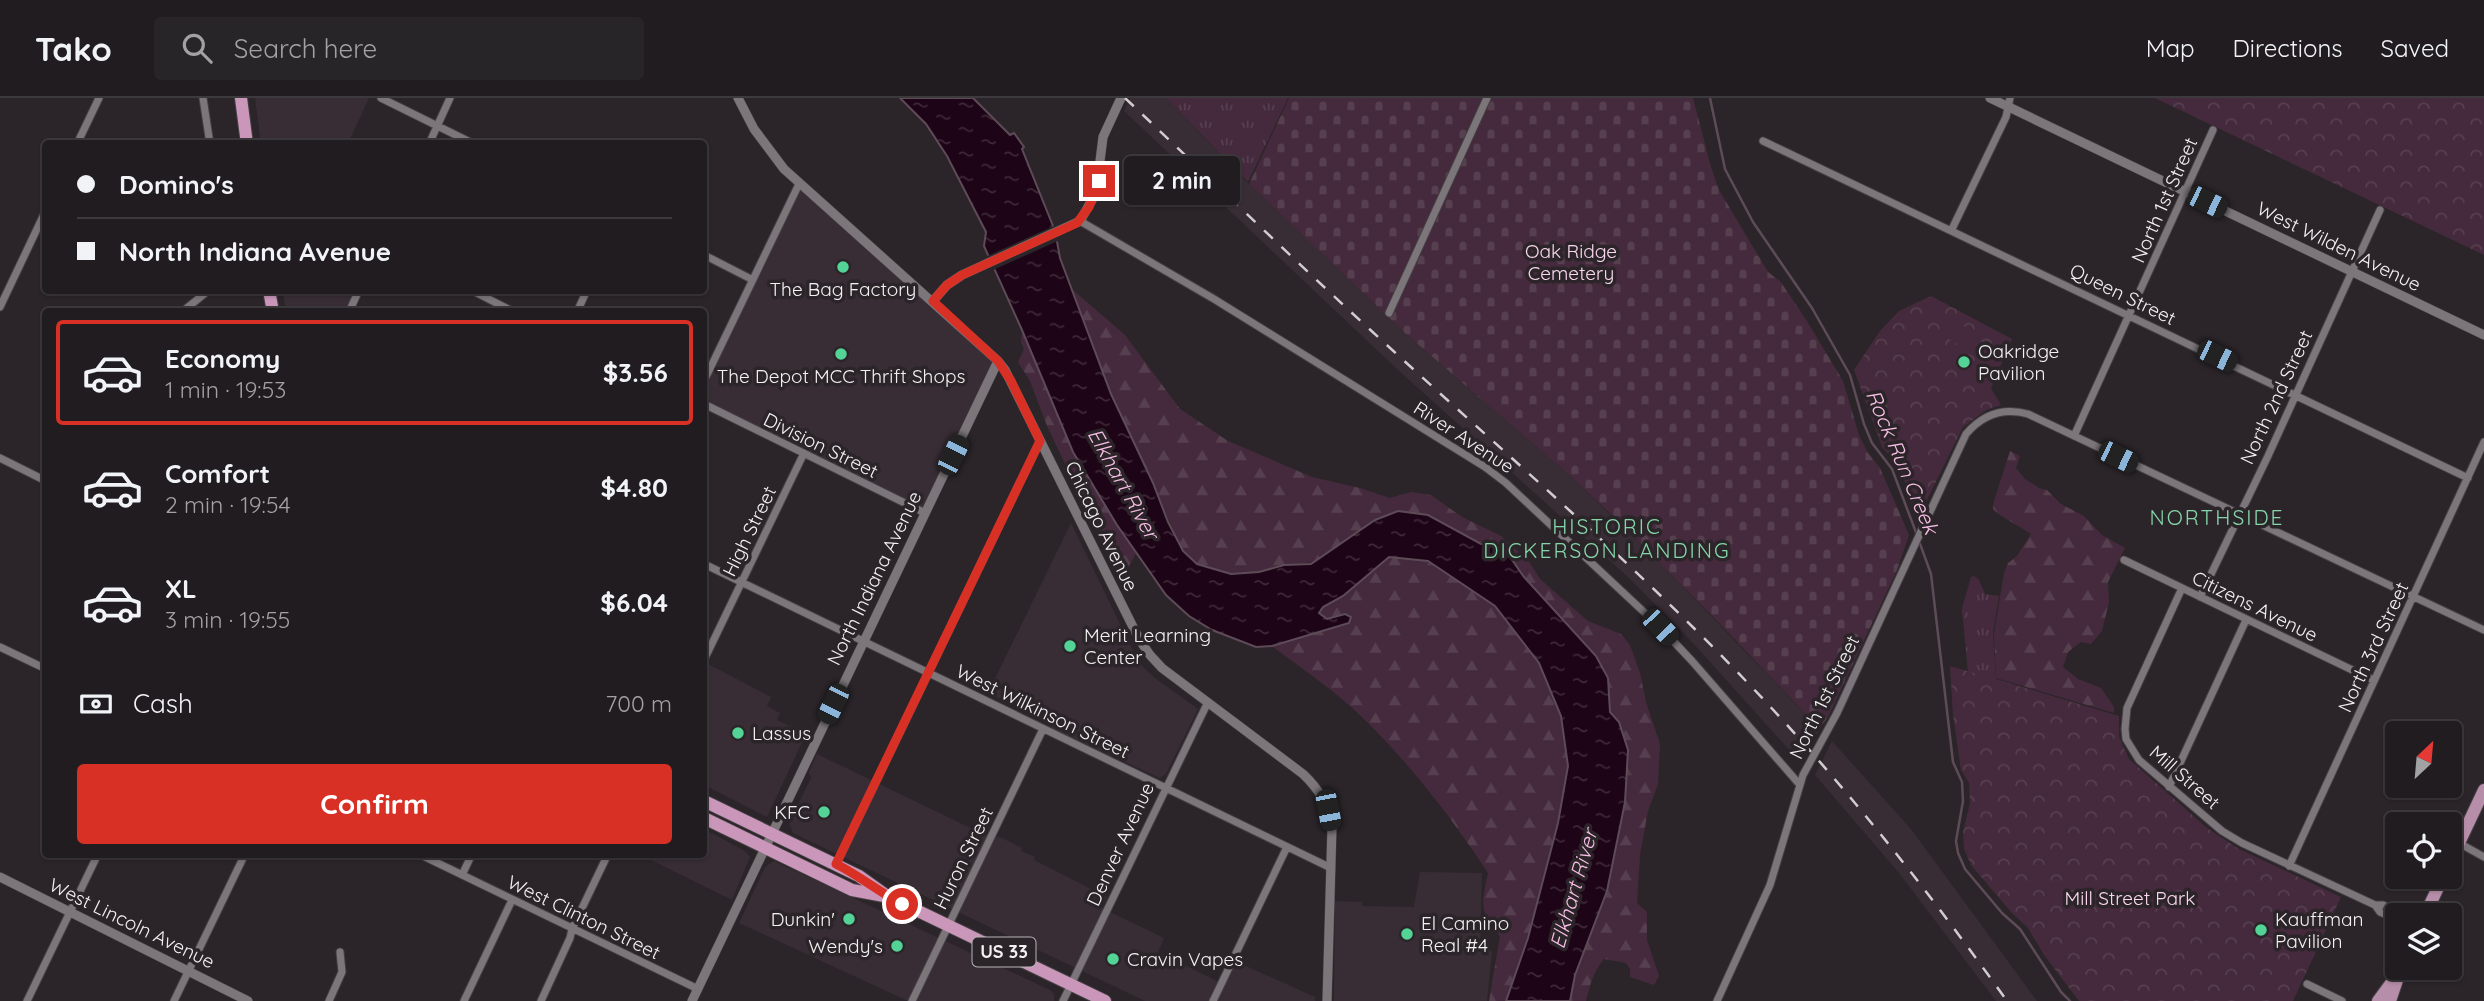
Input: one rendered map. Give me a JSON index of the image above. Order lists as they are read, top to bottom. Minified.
{"streets":{"highway":["US 33"],"street":["North 1st Street","West Wilden Avenue","Queen Street","North 2nd Street","River Avenue","Division Street","Chicago Avenue","High Street","North Indiana Avenue","Citizens Avenue","North 3rd Street","West Wilkinson Street","Mill Street","Denver Avenue","Huron Street","West Clinton Street","West Lincoln Avenue"]},"crossings":[["North 1st Street","West Wilden Avenue"],["North 1st Street","Queen Street"],["North 1st Street","River Avenue"],["West Wilden Avenue","North 2nd Street"],["Queen Street","North 2nd Street"],["Queen Street","North 3rd Street"],["North 2nd Street","Citizens Avenue"],["Division Street","High Street"],["Division Street","North Indiana Avenue"],["Chicago Avenue","North Indiana Avenue"],["Chicago Avenue","West Wilkinson Street"],["Chicago Avenue","Denver Avenue"],["High Street","West Wilkinson Street"],["North Indiana Avenue","West Wilkinson Street"],["North Indiana Avenue","West Clinton Street"],["North Indiana Avenue","US 33"],["Citizens Avenue","North 3rd Street"],["Citizens Avenue","Mill Street"],["North 3rd Street","Mill Street"],["West Wilkinson Street","Denver Avenue"],["West Wilkinson Street","Huron Street"],["Denver Avenue","US 33"],["Huron Street","US 33"]],"districts":["NORTHSIDE","HISTORIC DICKERSON LANDING"],"water":["Rock Run Creek","Elkhart River"],"parks":["Oak Ridge Cemetery","Mill Street Park"],"places":["The Bag Factory","The Depot MCC Thrift Shops","Oakridge Pavilion","Merit Learning Center","Lassus","KFC","Dunkin'","Kauffman Pavilion","El Camino Real #4","Wendy's","Cravin Vapes"],"north":"top right","page":{"header":"Tako","search":"Search here","nav":["Map","Directions","Saved"],"banner":["Domino's","North Indiana Avenue"],"bubble":"2 min","list":[{"name":"Economy","note":"1 min · 19:53","value":"$3.56"},{"name":"Comfort","note":"2 min · 19:54","value":"$4.80"},{"name":"XL","note":"3 min · 19:55","value":"$6.04"}],"pay":["Cash","700 m"],"buttons":"Confirm"}}
